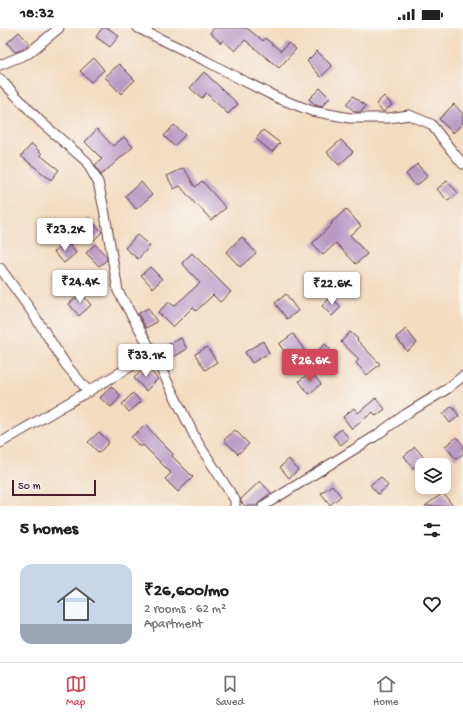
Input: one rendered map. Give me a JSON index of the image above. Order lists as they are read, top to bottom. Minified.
{"scale_bar":"50 m","page":{"status":"18:32","price":["₹23.2K","₹24.4K","₹22.6K","₹33.1K","₹26.6K"],"scale":"50 m","heading":"5 homes","list":[{"name":"₹26,600/mo","note":"2 rooms · 62 m² · Apartment"}],"tabs":["Map","Saved","Home"]}}
